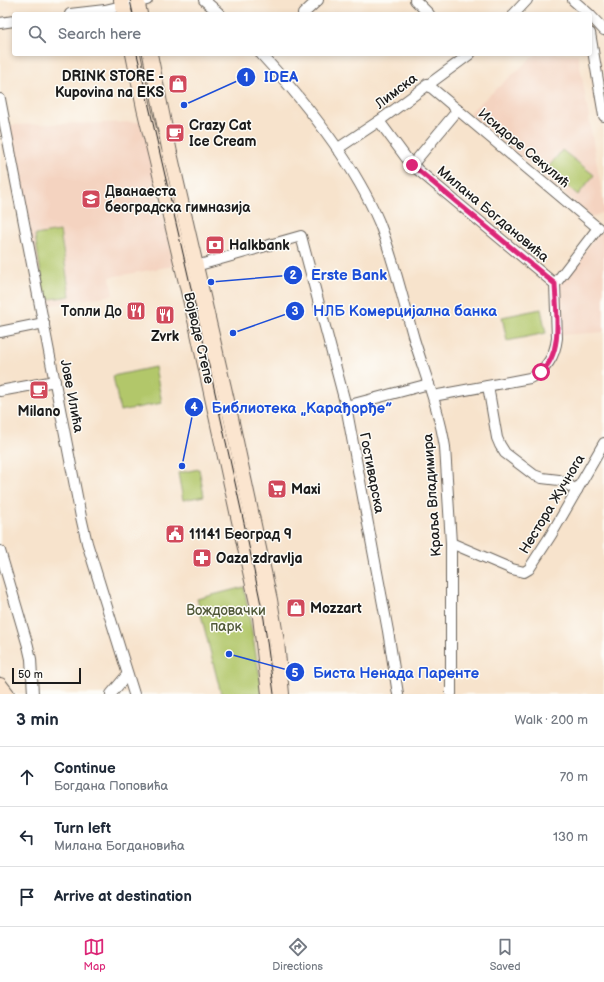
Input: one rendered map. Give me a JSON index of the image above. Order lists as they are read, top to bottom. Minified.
{"streets":{"main road":["Војводе Степе"],"street":["Лимска","Исидоре Секулић","Милана Богдановића","Јове Илића","Гостиварска","Краља Владимира","Нестора Жучнога"]},"crossings":[["Лимска","Исидоре Секулић"],["Лимска","Милана Богдановића"],["Лимска","Краља Владимира"],["Војводе Степе","Гостиварска"],["Краља Владимира","Нестора Жучнога"]],"parks":["Вождовачки парк"],"places":{"shop":["DRINK STORE - Kupovina na EKS","Mozzart"],"other":["IDEA","Erste Bank","НЛБ Комерцијална банка","Библиотека „Карађорђе”","Биста Ненада Паренте"],"cafe":["Crazy Cat Ice Cream","Milano"],"school or university":["Дванаеста београдска гимназија"],"bank":["Halkbank"],"restaurant":["Топли До","Zvrk"],"supermarket":["Maxi"],"public building":["11141 Београд 9"],"pharmacy":["Oaza zdravlja"]},"scale_bar":"50 m","page":{"search":"Search here","scale":"50 m","heading":["3 min","Walk · 200 m"],"list":[["Continue","Богдана Поповића","70 m"],["Turn left","Милана Богдановића","130 m"],"Arrive at destination"],"nav":["Map","Directions","Saved"]}}
